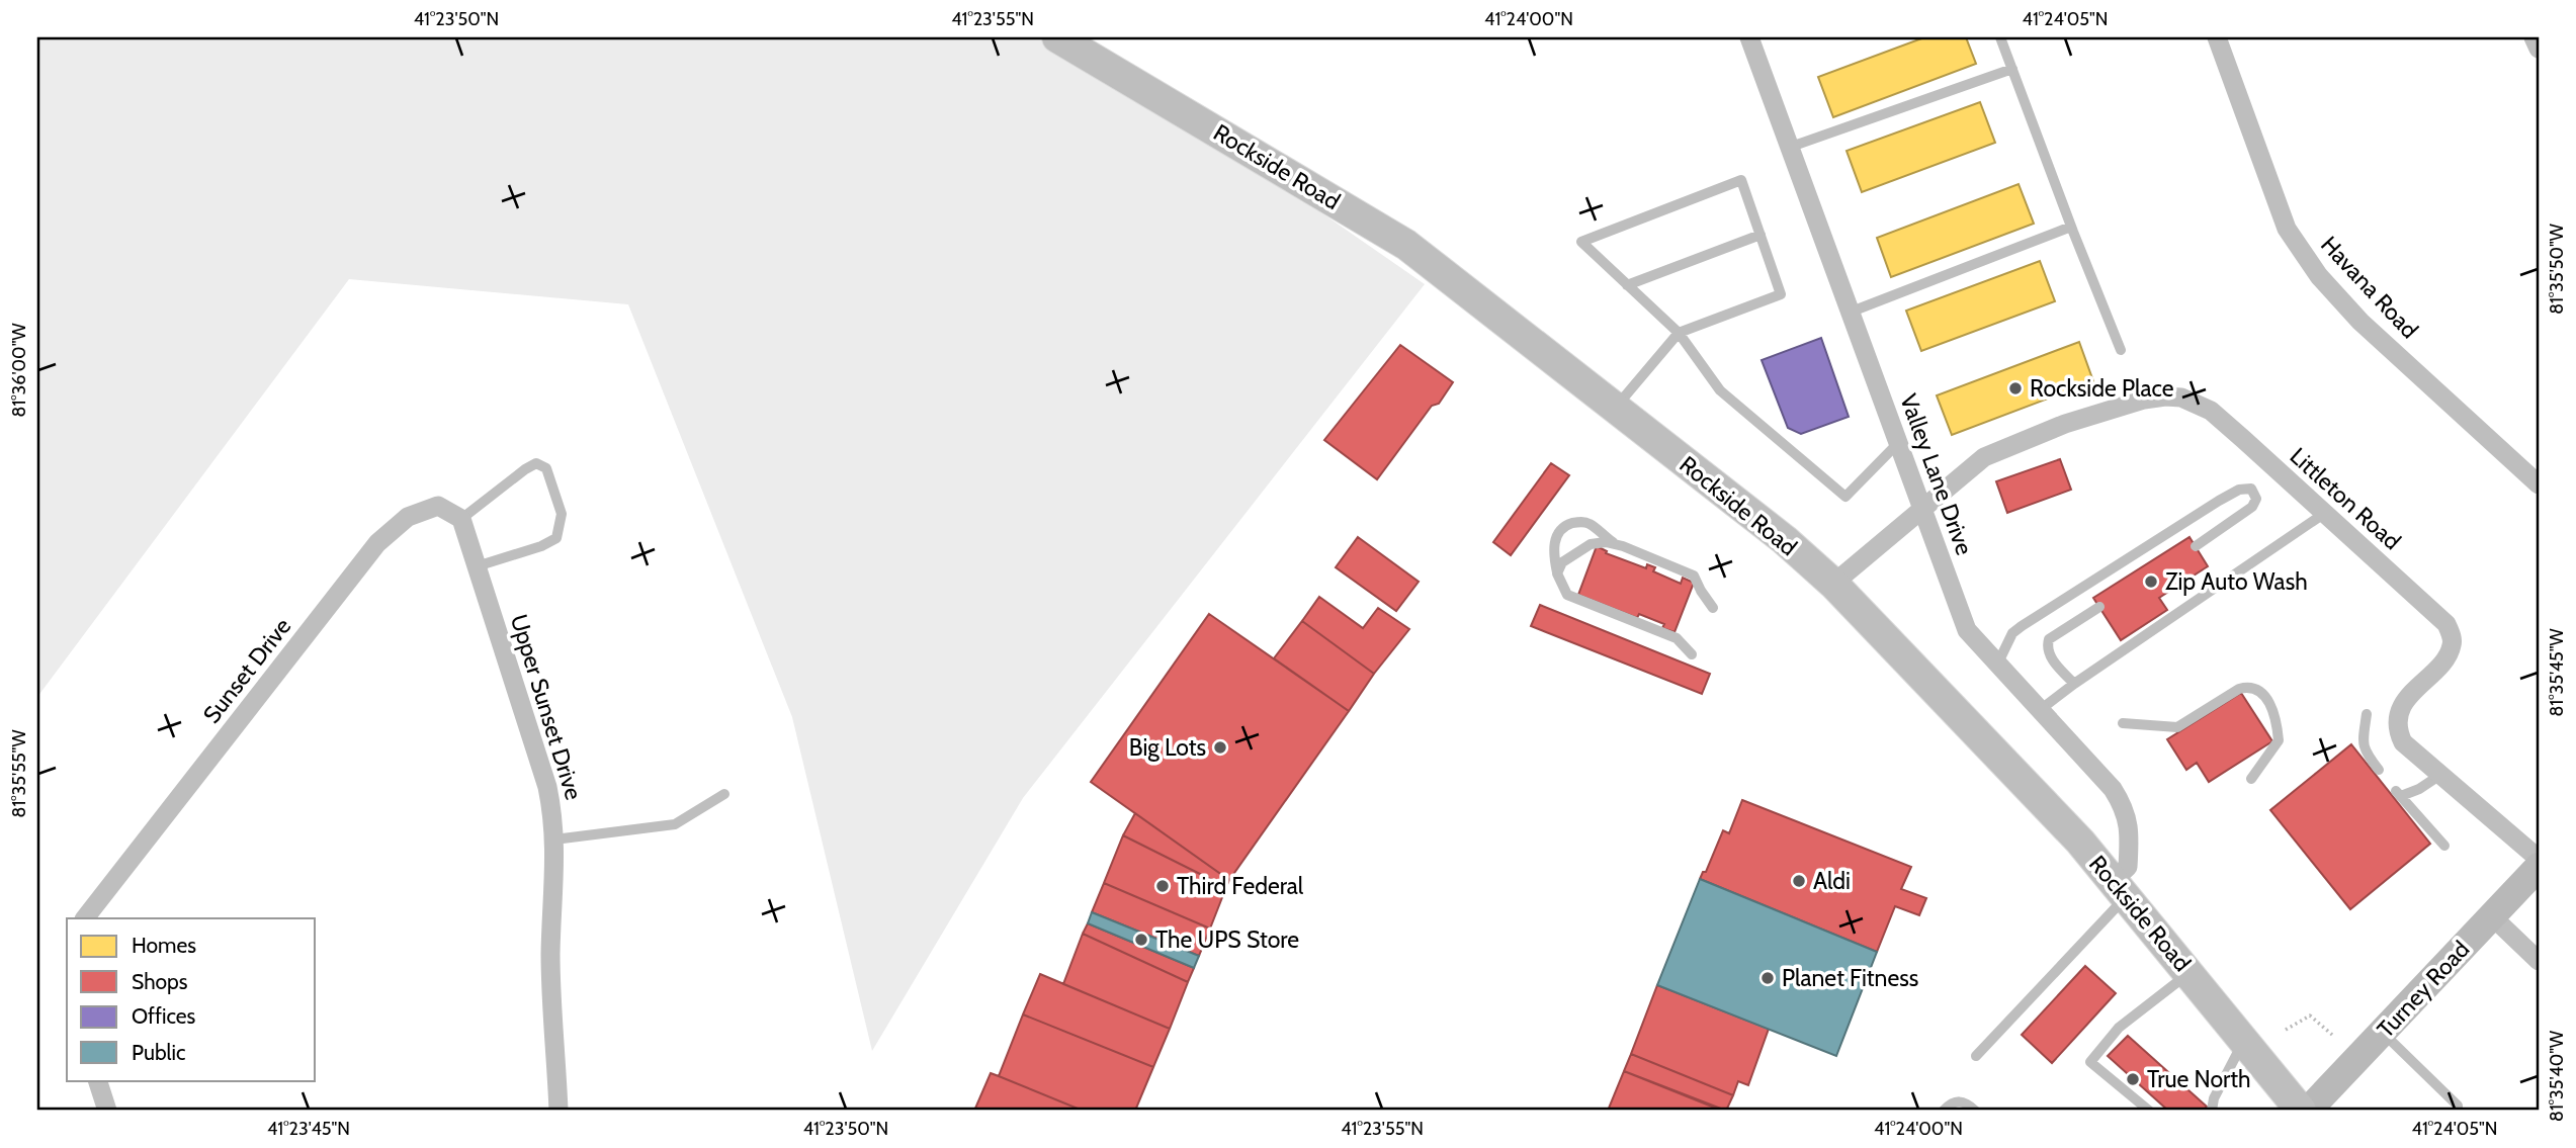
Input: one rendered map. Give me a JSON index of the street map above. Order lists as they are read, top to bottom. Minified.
{"streets":{"main road":["Rockside Road","Turney Road"],"street":["Havana Road","Valley Lane Drive","Littleton Road","Sunset Drive","Upper Sunset Drive"]},"crossings":[["Rockside Road","Valley Lane Drive"],["Rockside Road","Littleton Road"],["Valley Lane Drive","Littleton Road"],["Sunset Drive","Upper Sunset Drive"]],"places":["Rockside Place","Zip Auto Wash","Big Lots","Aldi","Third Federal","The UPS Store","Planet Fitness","True North"],"legend":["Homes","Shops","Offices","Public"],"coordinates":["41°23'50\"N","41°23'55\"N","41°24'00\"N","41°24'05\"N","81°35'50\"W","81°36'00\"W","81°35'45\"W","81°35'55\"W","81°35'40\"W","41°23'45\"N"]}
